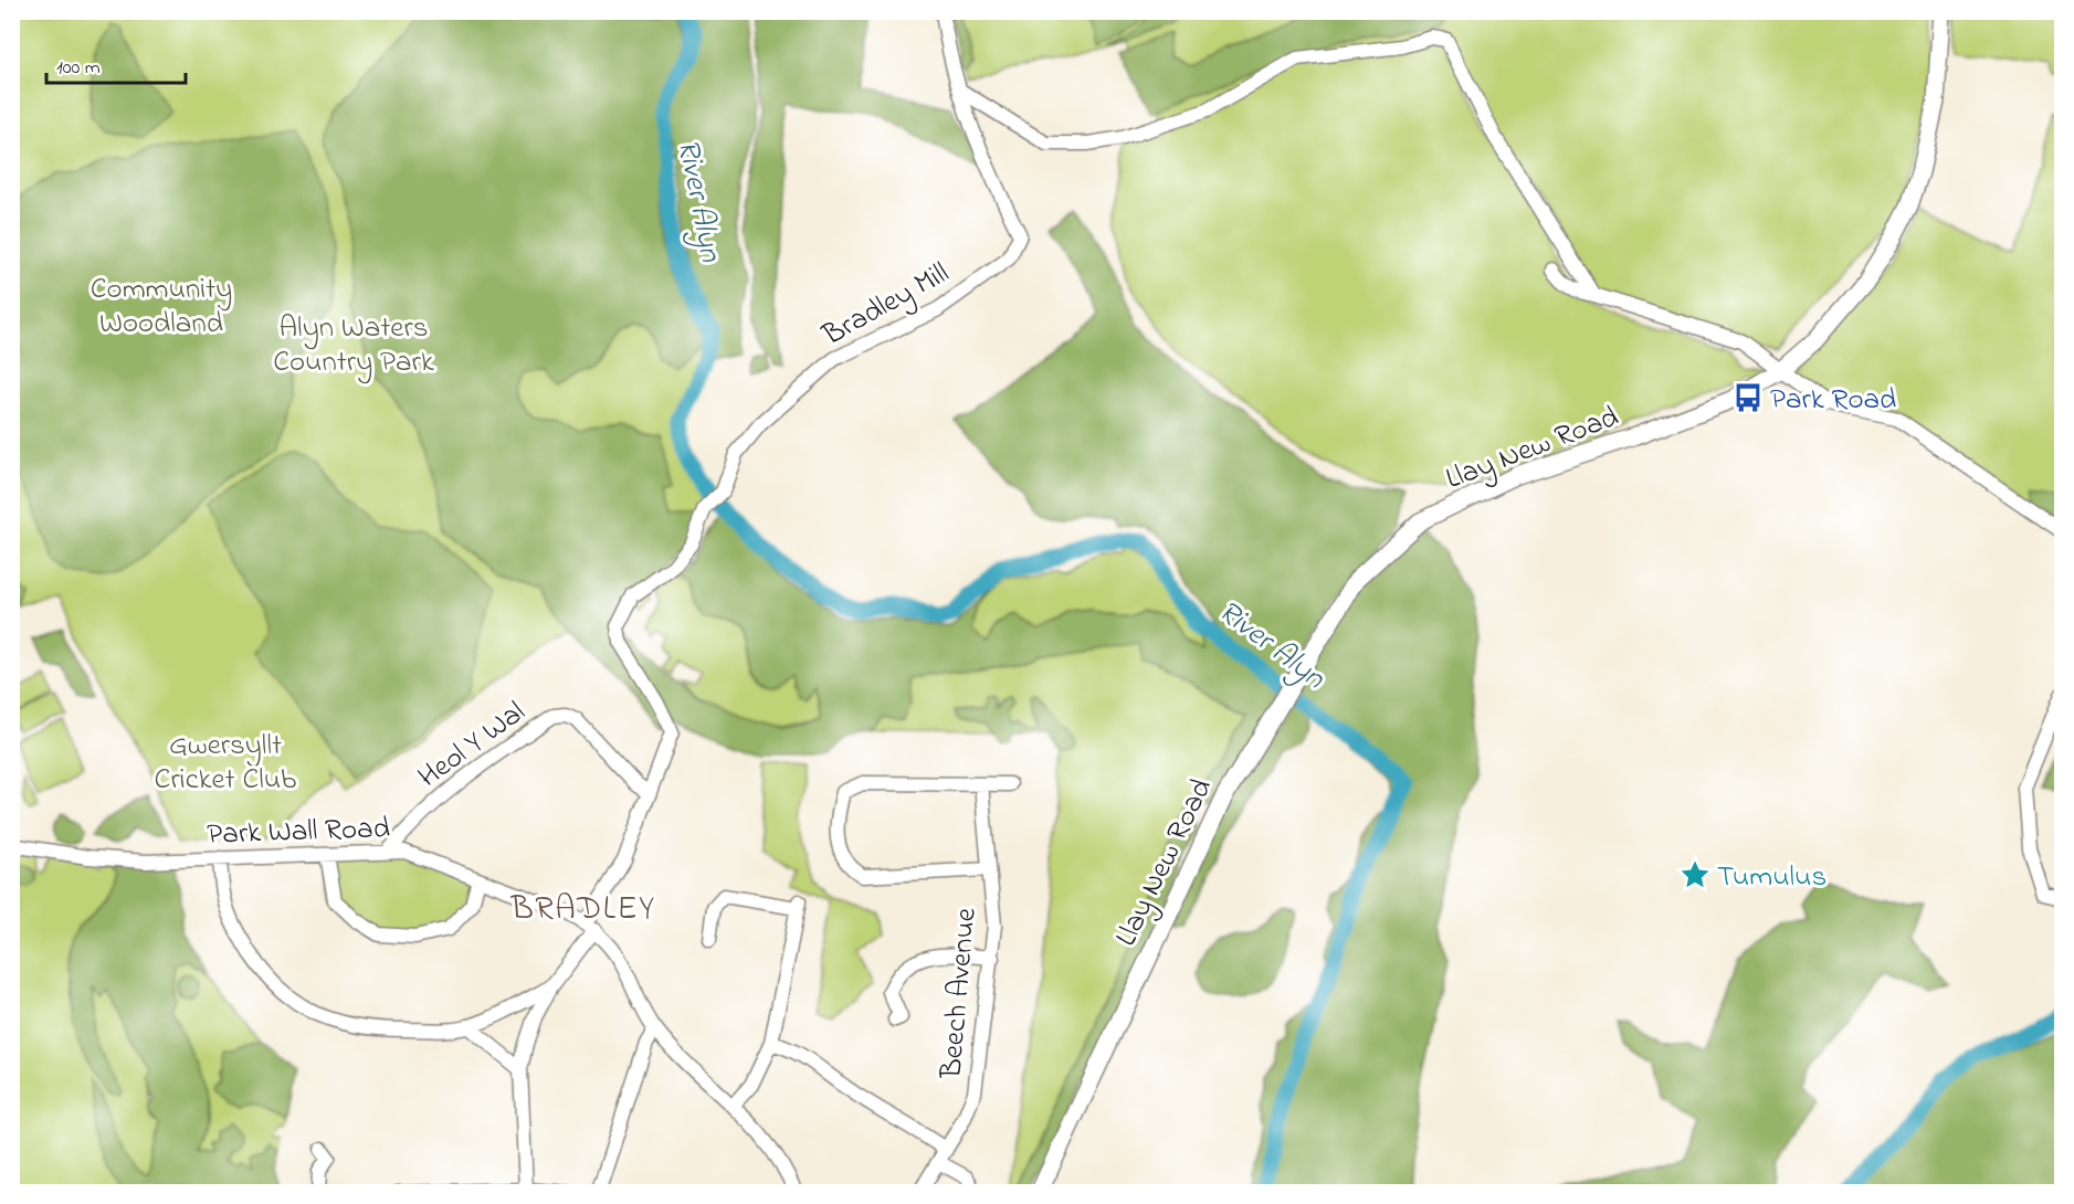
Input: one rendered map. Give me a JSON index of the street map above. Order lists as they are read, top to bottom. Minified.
{"streets":{"main road":["Llay New Road"],"street":["Bradley Mill","Heol Y Wal","Park Wall Road","Beech Avenue"]},"crossings":[["Bradley Mill","Heol Y Wal"],["Heol Y Wal","Park Wall Road"]],"districts":["BRADLEY"],"water":["River Alyn"],"parks":["Community Woodland","Alyn Waters Country Park","Gwersyllt Cricket Club"],"places":{"bus stop":["Park Road"],"place":["Tumulus"]},"scale_bar":"100 m"}
